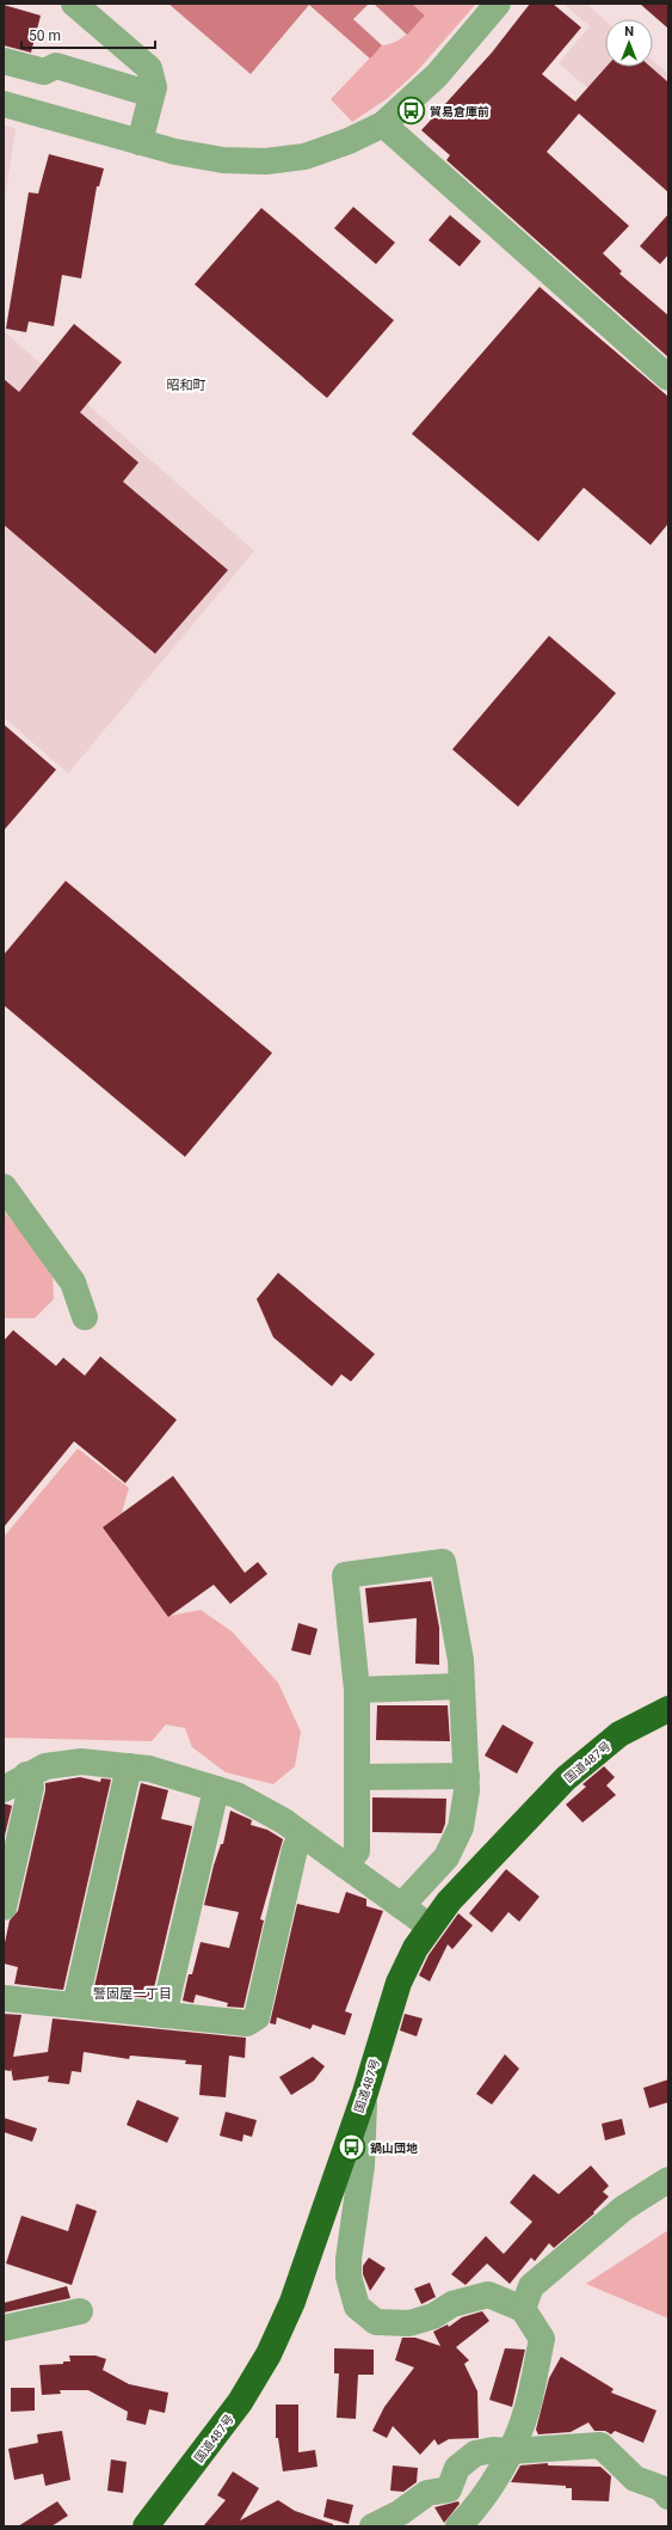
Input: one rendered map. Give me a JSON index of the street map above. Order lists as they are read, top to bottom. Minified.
{"streets":{"highway":["国道487号"]},"districts":["昭和町","警固屋一丁目"],"places":{"bus stop":["貿易倉庫前","鍋山団地"]},"scale_bar":"50 m","north":"top"}
